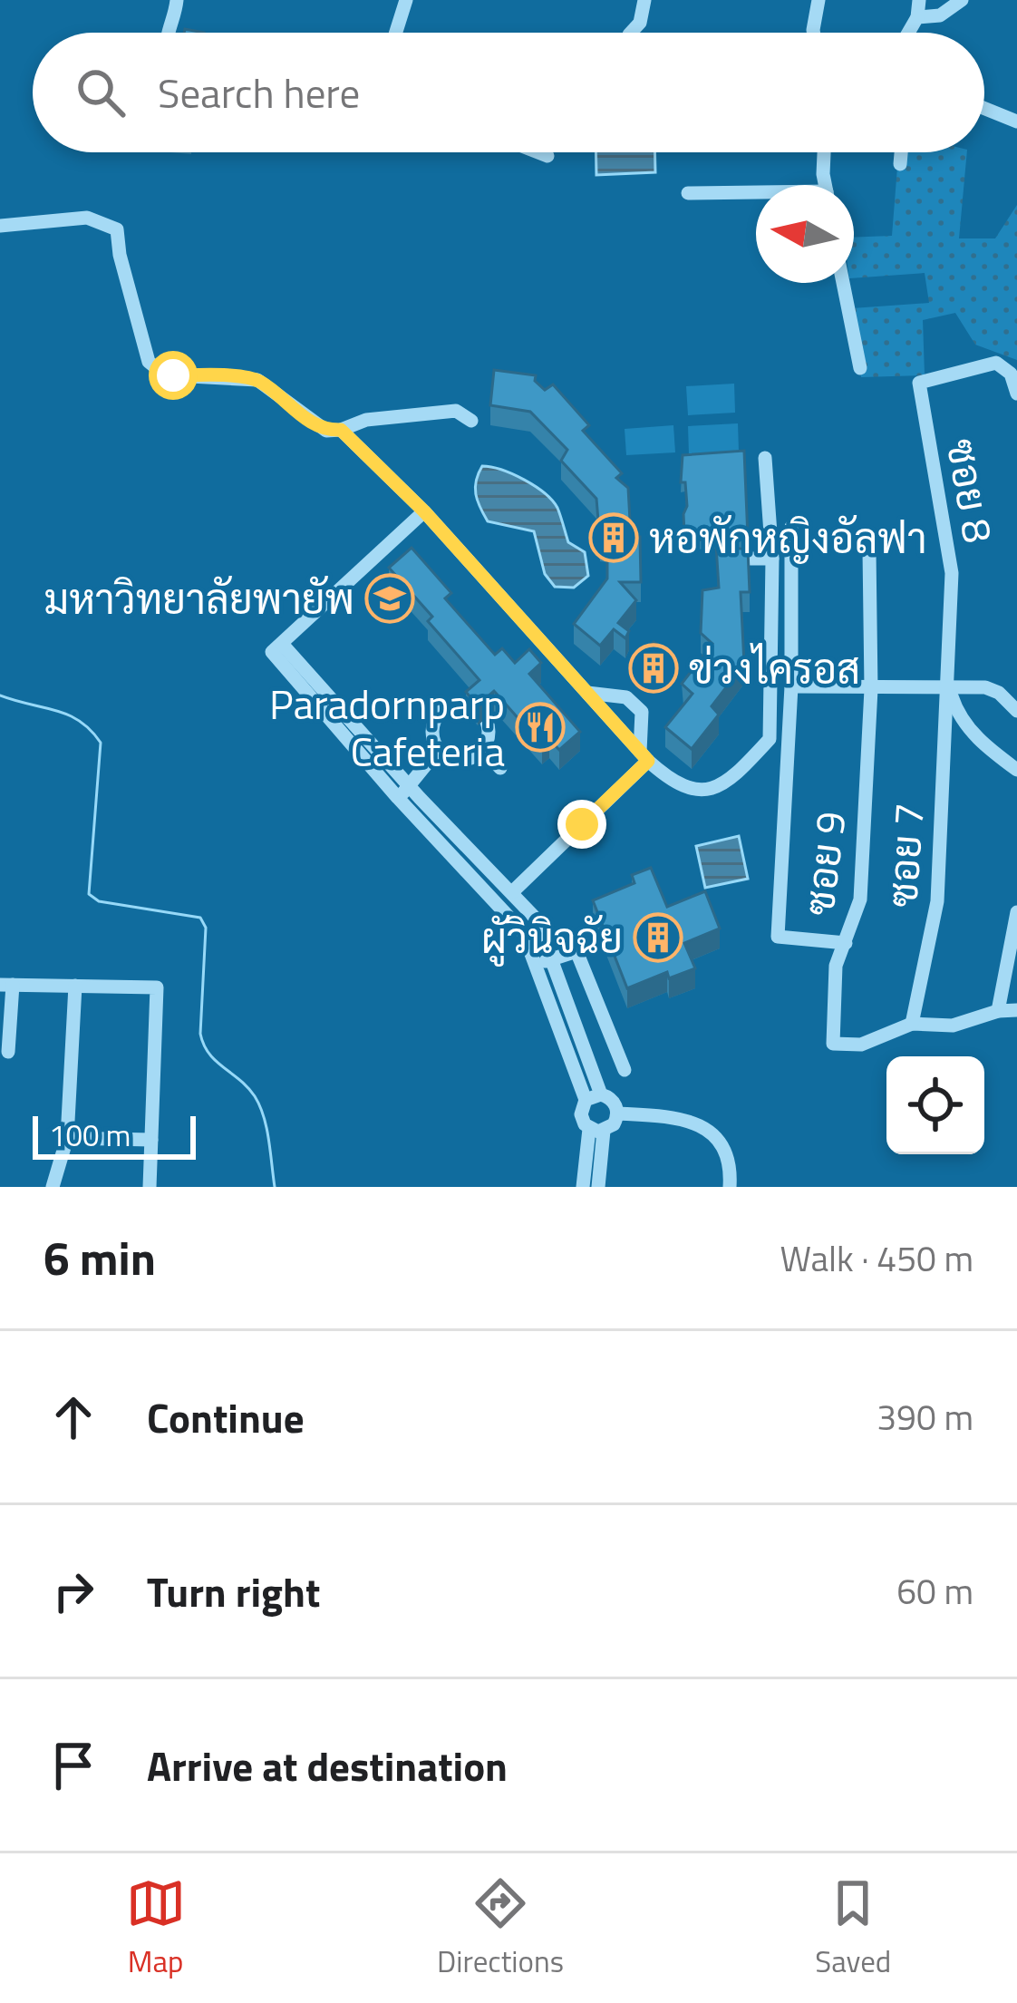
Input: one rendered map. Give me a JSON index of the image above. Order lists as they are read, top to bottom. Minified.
{"streets":{"street":["ซอย 8","ซอย 7","ซอย 9"]},"crossings":[["ซอย 8","ซอย 7"],["ซอย 7","ซอย 9"]],"places":{"building":["หอพักหญิงอัลฟา","ข่วงไครอส","ผัูวินิจฉัย"],"school or university":["มหาวิทยาลัยพายัพ"],"restaurant":["Paradornparp Cafeteria"]},"scale_bar":"100 m","north":"left","page":{"search":"Search here","scale":"100 m","heading":["6 min","Walk · 450 m"],"list":[["Continue","390 m"],["Turn right","60 m"],"Arrive at destination"],"nav":["Map","Directions","Saved"]}}
